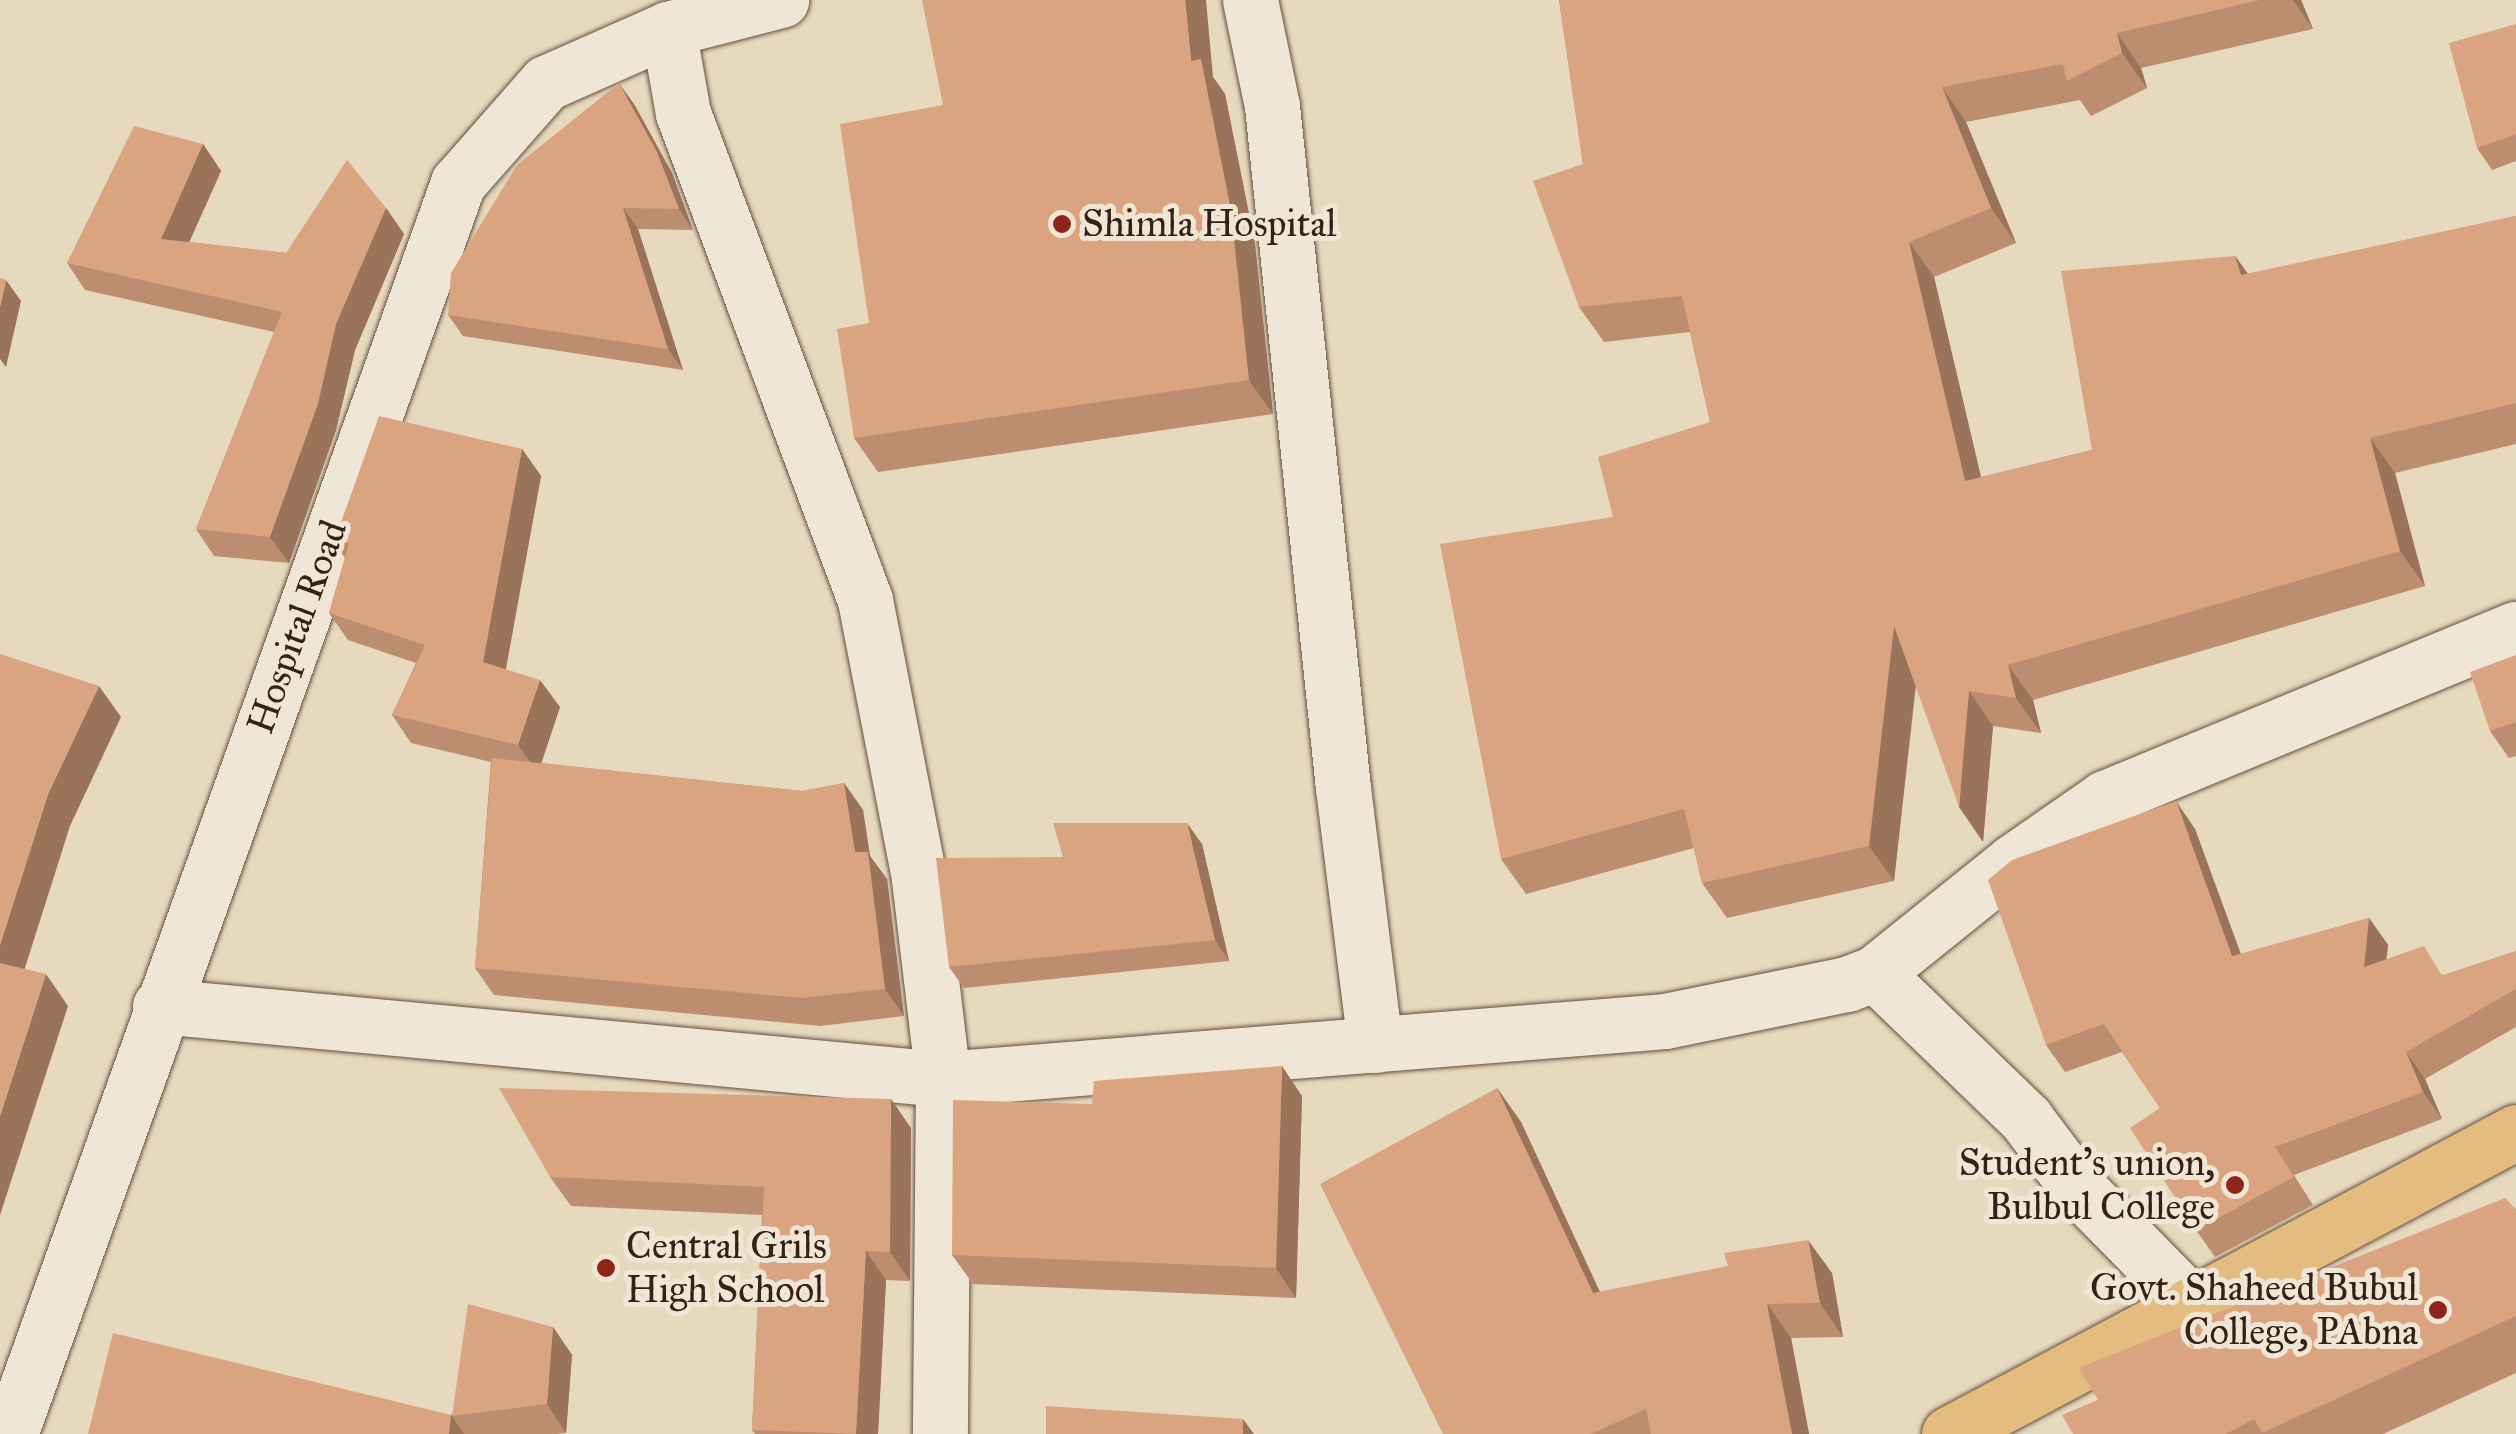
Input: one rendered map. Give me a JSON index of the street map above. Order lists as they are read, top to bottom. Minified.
{"streets":{"street":["Hospital Road"]},"places":["Shimla Hospital","Student's union, Bulbul College","Central Grils High School","Govt. Shaheed Bubul College, PAbna"]}
